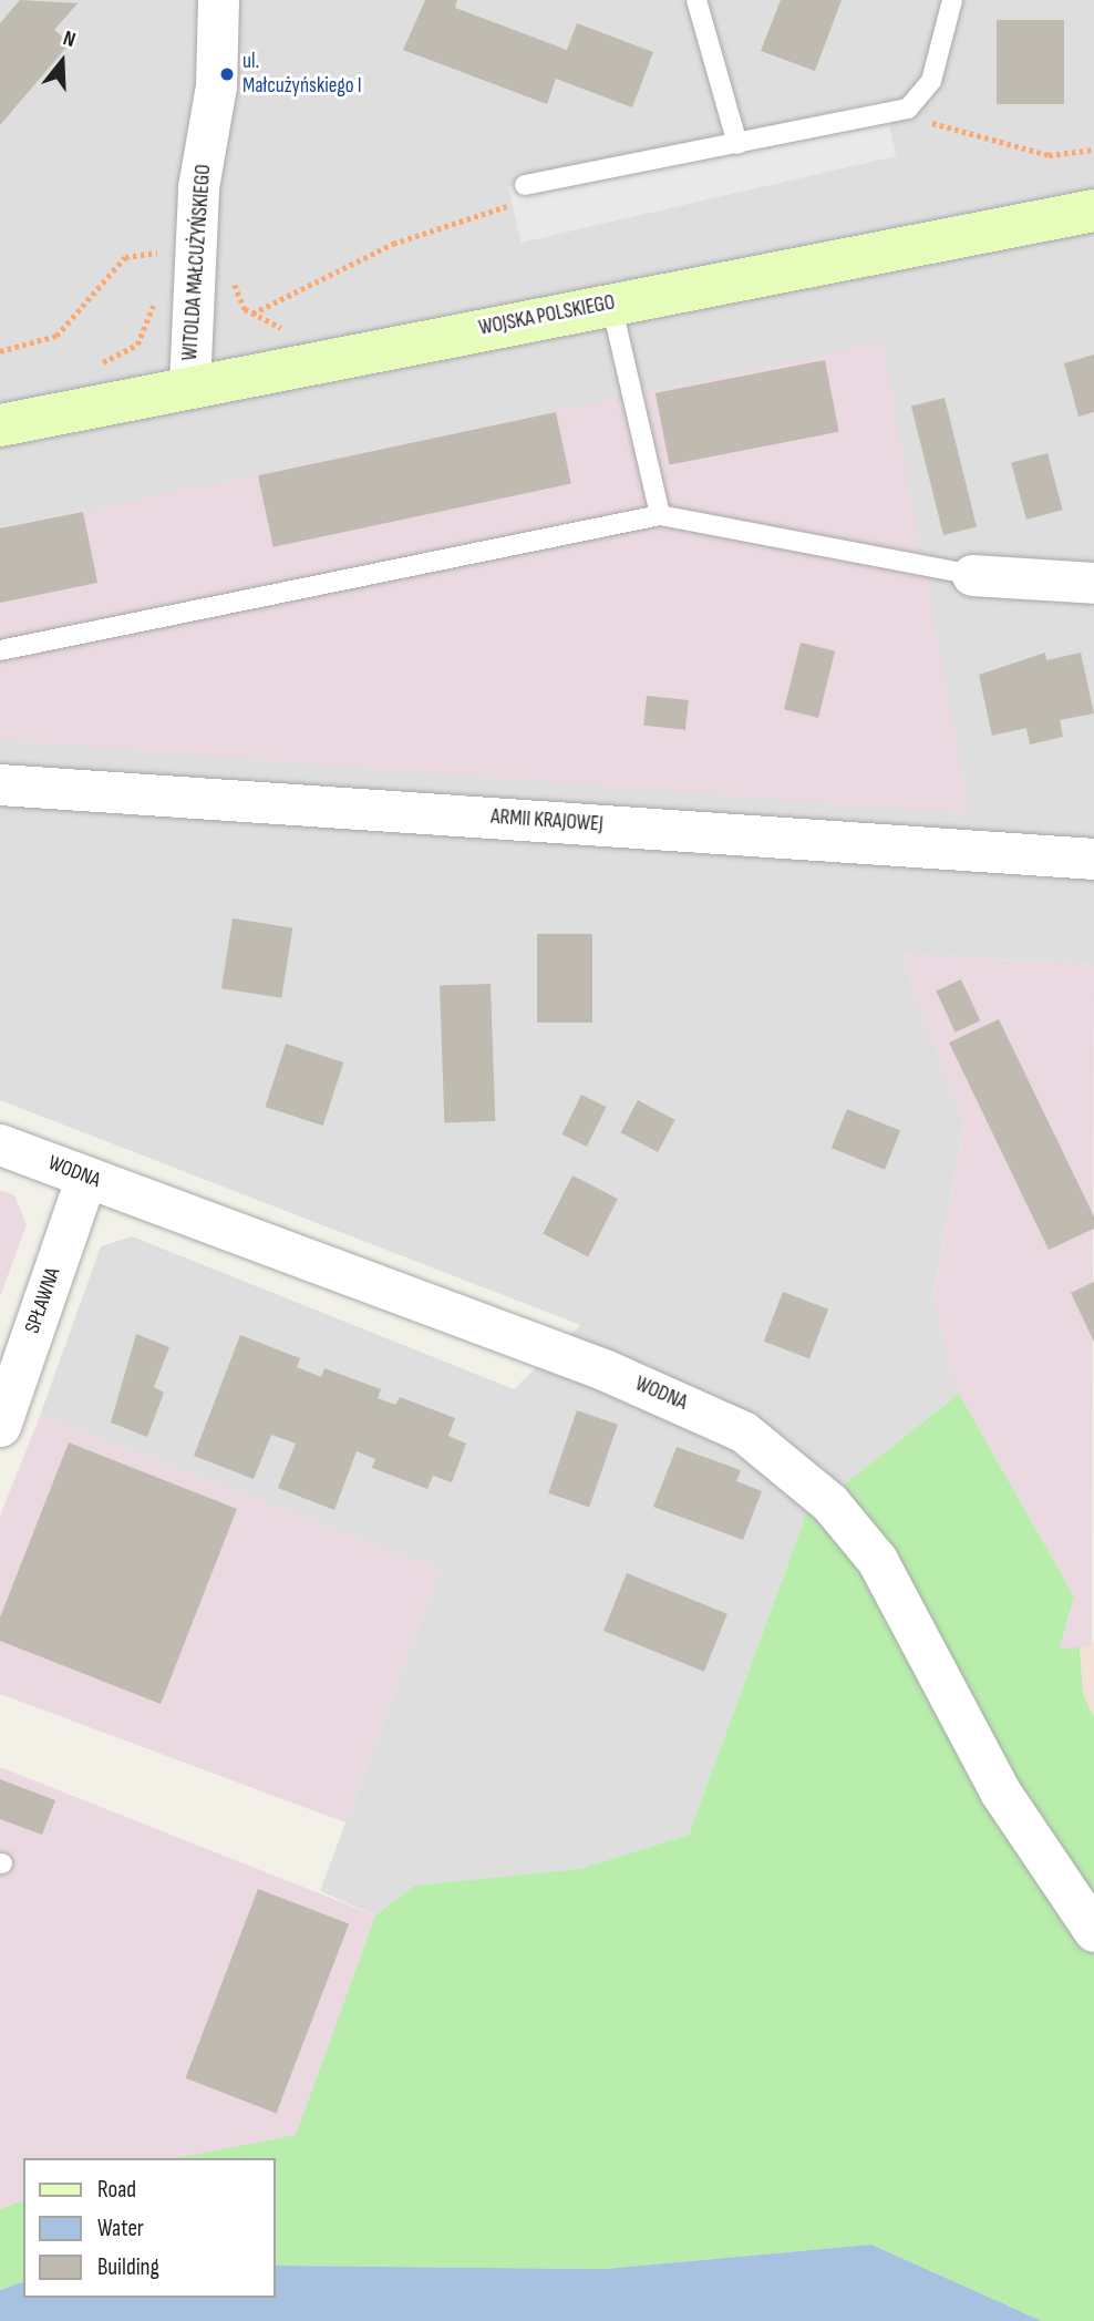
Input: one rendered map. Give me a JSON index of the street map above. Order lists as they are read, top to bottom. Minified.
{"streets":{"street":["WITOLDA MAŁCUŻYŃSKIEGO","WOJSKA POLSKIEGO","ARMII KRAJOWEJ","WODNA","SPŁAWNA"]},"crossings":[["WITOLDA MAŁCUŻYŃSKIEGO","WOJSKA POLSKIEGO"],["WODNA","SPŁAWNA"]],"places":["ul. Małcużyńskiego I"],"legend":["Road","Water","Building"],"north":"top"}
